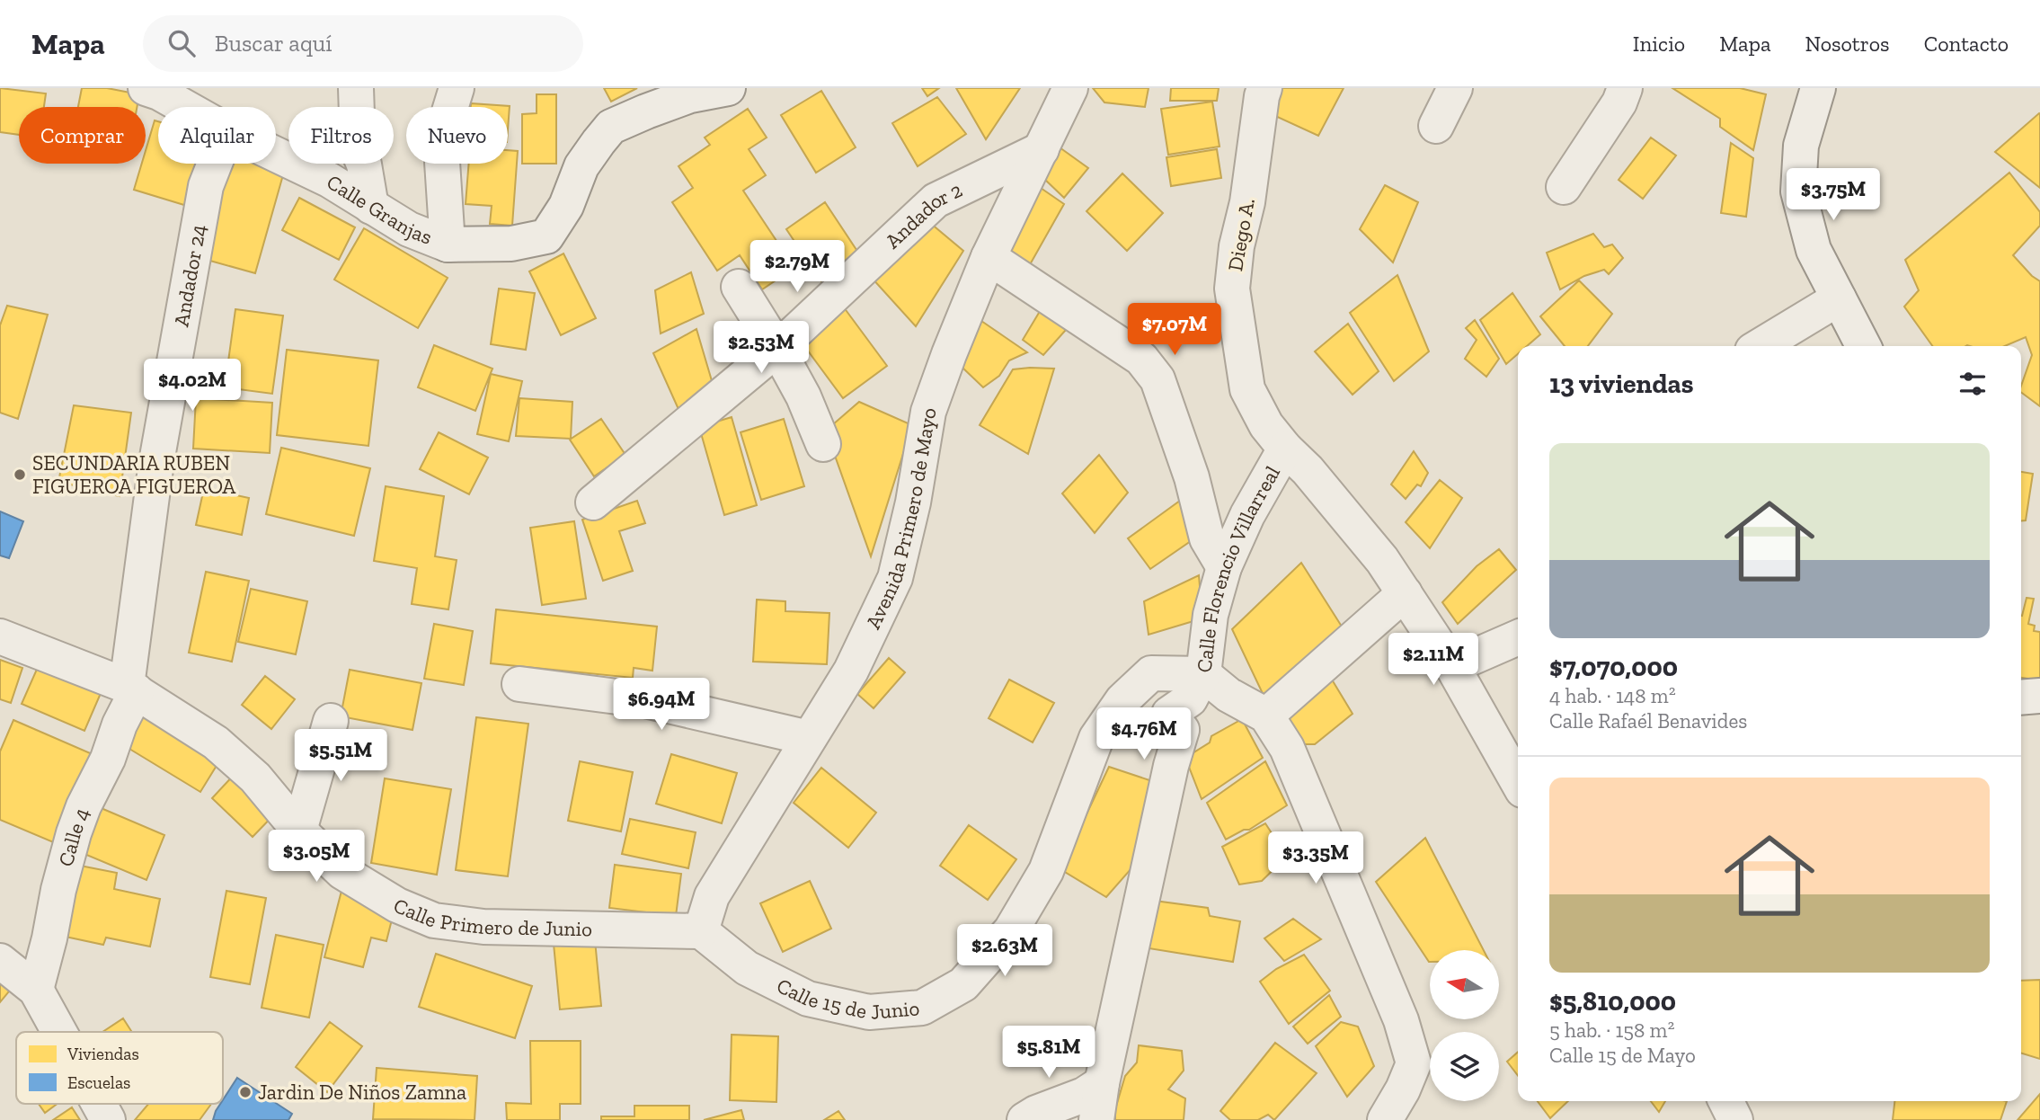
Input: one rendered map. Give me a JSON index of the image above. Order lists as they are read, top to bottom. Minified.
{"streets":{"street":["Calle Granjas","Andador 2","Diego A.","Andador 24","Avenida Primero de Mayo","Calle Florencio Villarreal","Calle 4","Calle Primero de Junio","Calle 15 de Junio"]},"crossings":[["Andador 2","Avenida Primero de Mayo"],["Diego A.","Calle Florencio Villarreal"],["Andador 24","Calle 4"],["Andador 24","Calle Primero de Junio"],["Avenida Primero de Mayo","Calle Primero de Junio"],["Avenida Primero de Mayo","Calle 15 de Junio"],["Calle Florencio Villarreal","Calle 15 de Junio"],["Calle 4","Calle Primero de Junio"],["Calle Primero de Junio","Calle 15 de Junio"]],"places":["SECUNDARIA RUBEN FIGUEROA FIGUEROA","Jardin De Niños Zamna"],"legend":["Viviendas","Escuelas"],"north":"left","page":{"header":"Mapa","search":"Buscar aquí","nav":["Inicio","Mapa","Nosotros","Contacto"],"chip":["Comprar","Alquilar","Filtros","Nuevo"],"price":["$3.75M","$2.79M","$7.07M","$2.53M","$4.02M","$2.11M","$6.94M","$4.76M","$5.51M","$3.05M","$3.35M","$2.63M","$5.81M"],"heading":"13 viviendas","list":[{"name":"$7,070,000","note":"4 hab. · 148 m² · Calle Rafaél Benavides"},{"name":"$5,810,000","note":"5 hab. · 158 m² · Calle 15 de Mayo"}]}}
